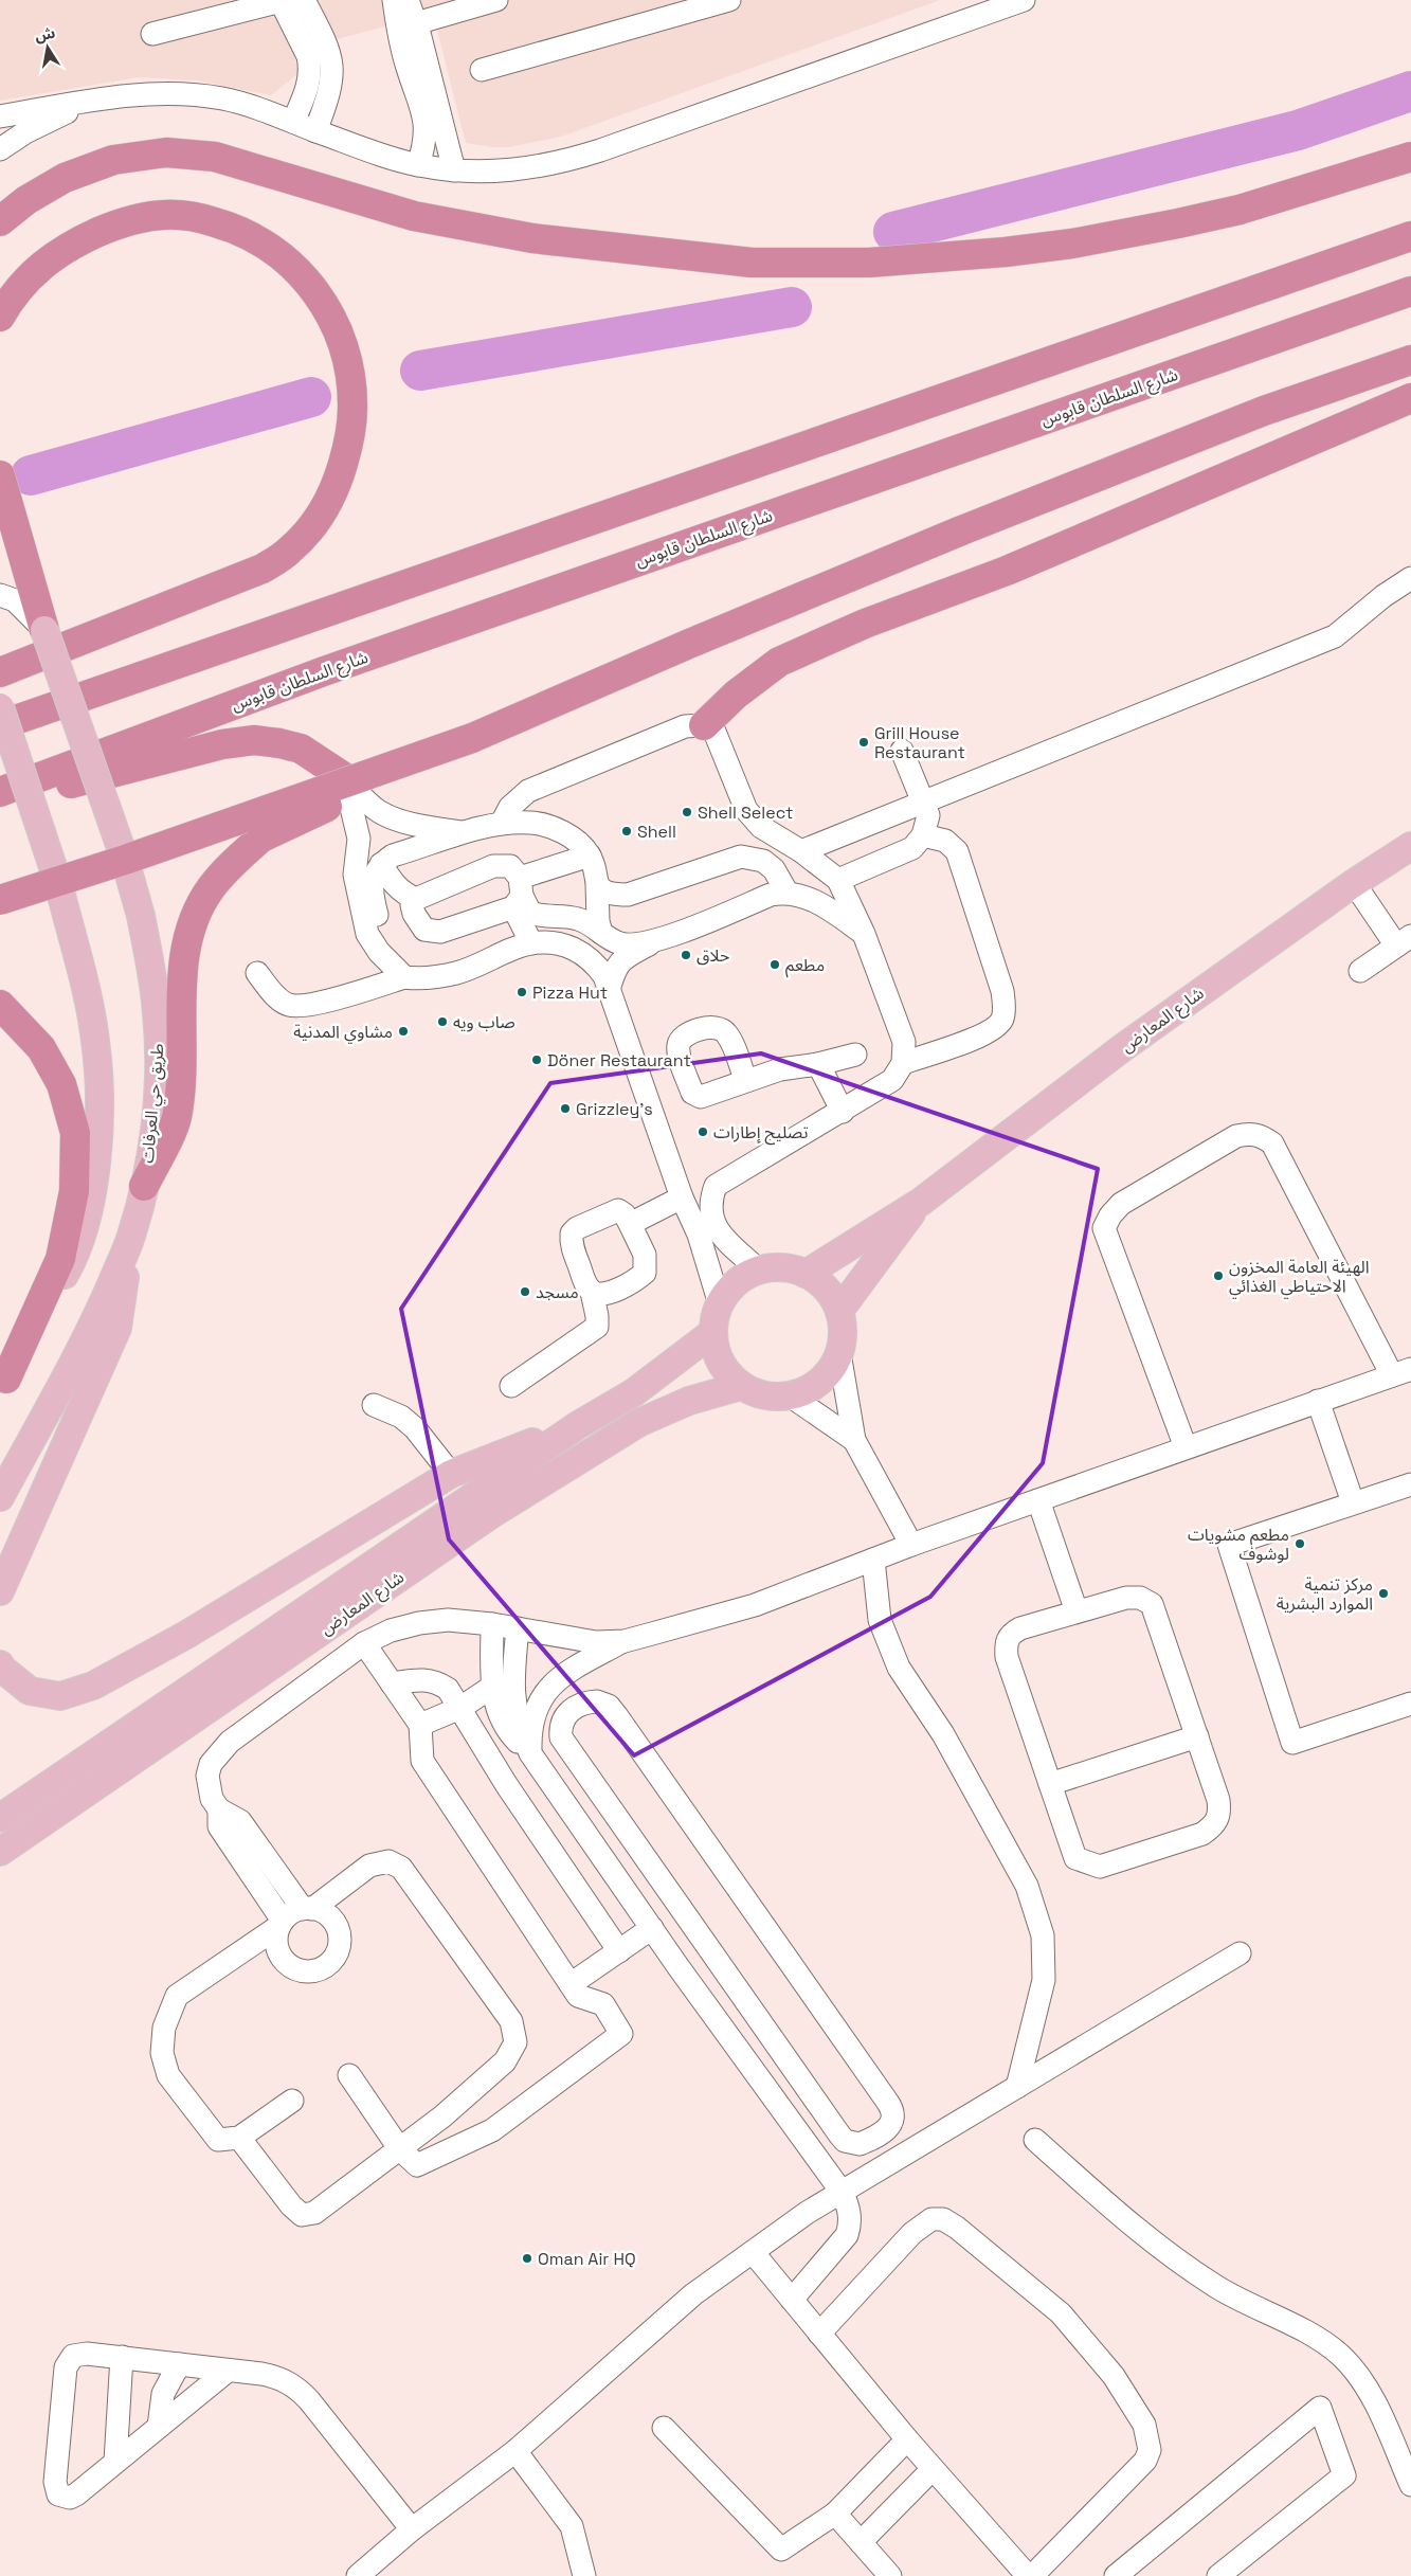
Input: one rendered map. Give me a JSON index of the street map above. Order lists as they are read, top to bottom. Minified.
{"streets":{"highway":["شارع السلطان قابوس"],"main road":["شارع المعارض","طريق حي العرفات"]},"places":["Grill House Restaurant","Shell Select","Shell","حلاق","مطعم","Pizza Hut","صاب ويه","مشاوي المدنية","Döner Restaurant","Grizzley's","تصليح إطارات","الهيئة العامة المخزون الاحتياطي الغذائي","مسجد","مطعم مشويات لوشوف","مركز تنمية الموارد البشرية","Oman Air HQ"],"north":"top"}
